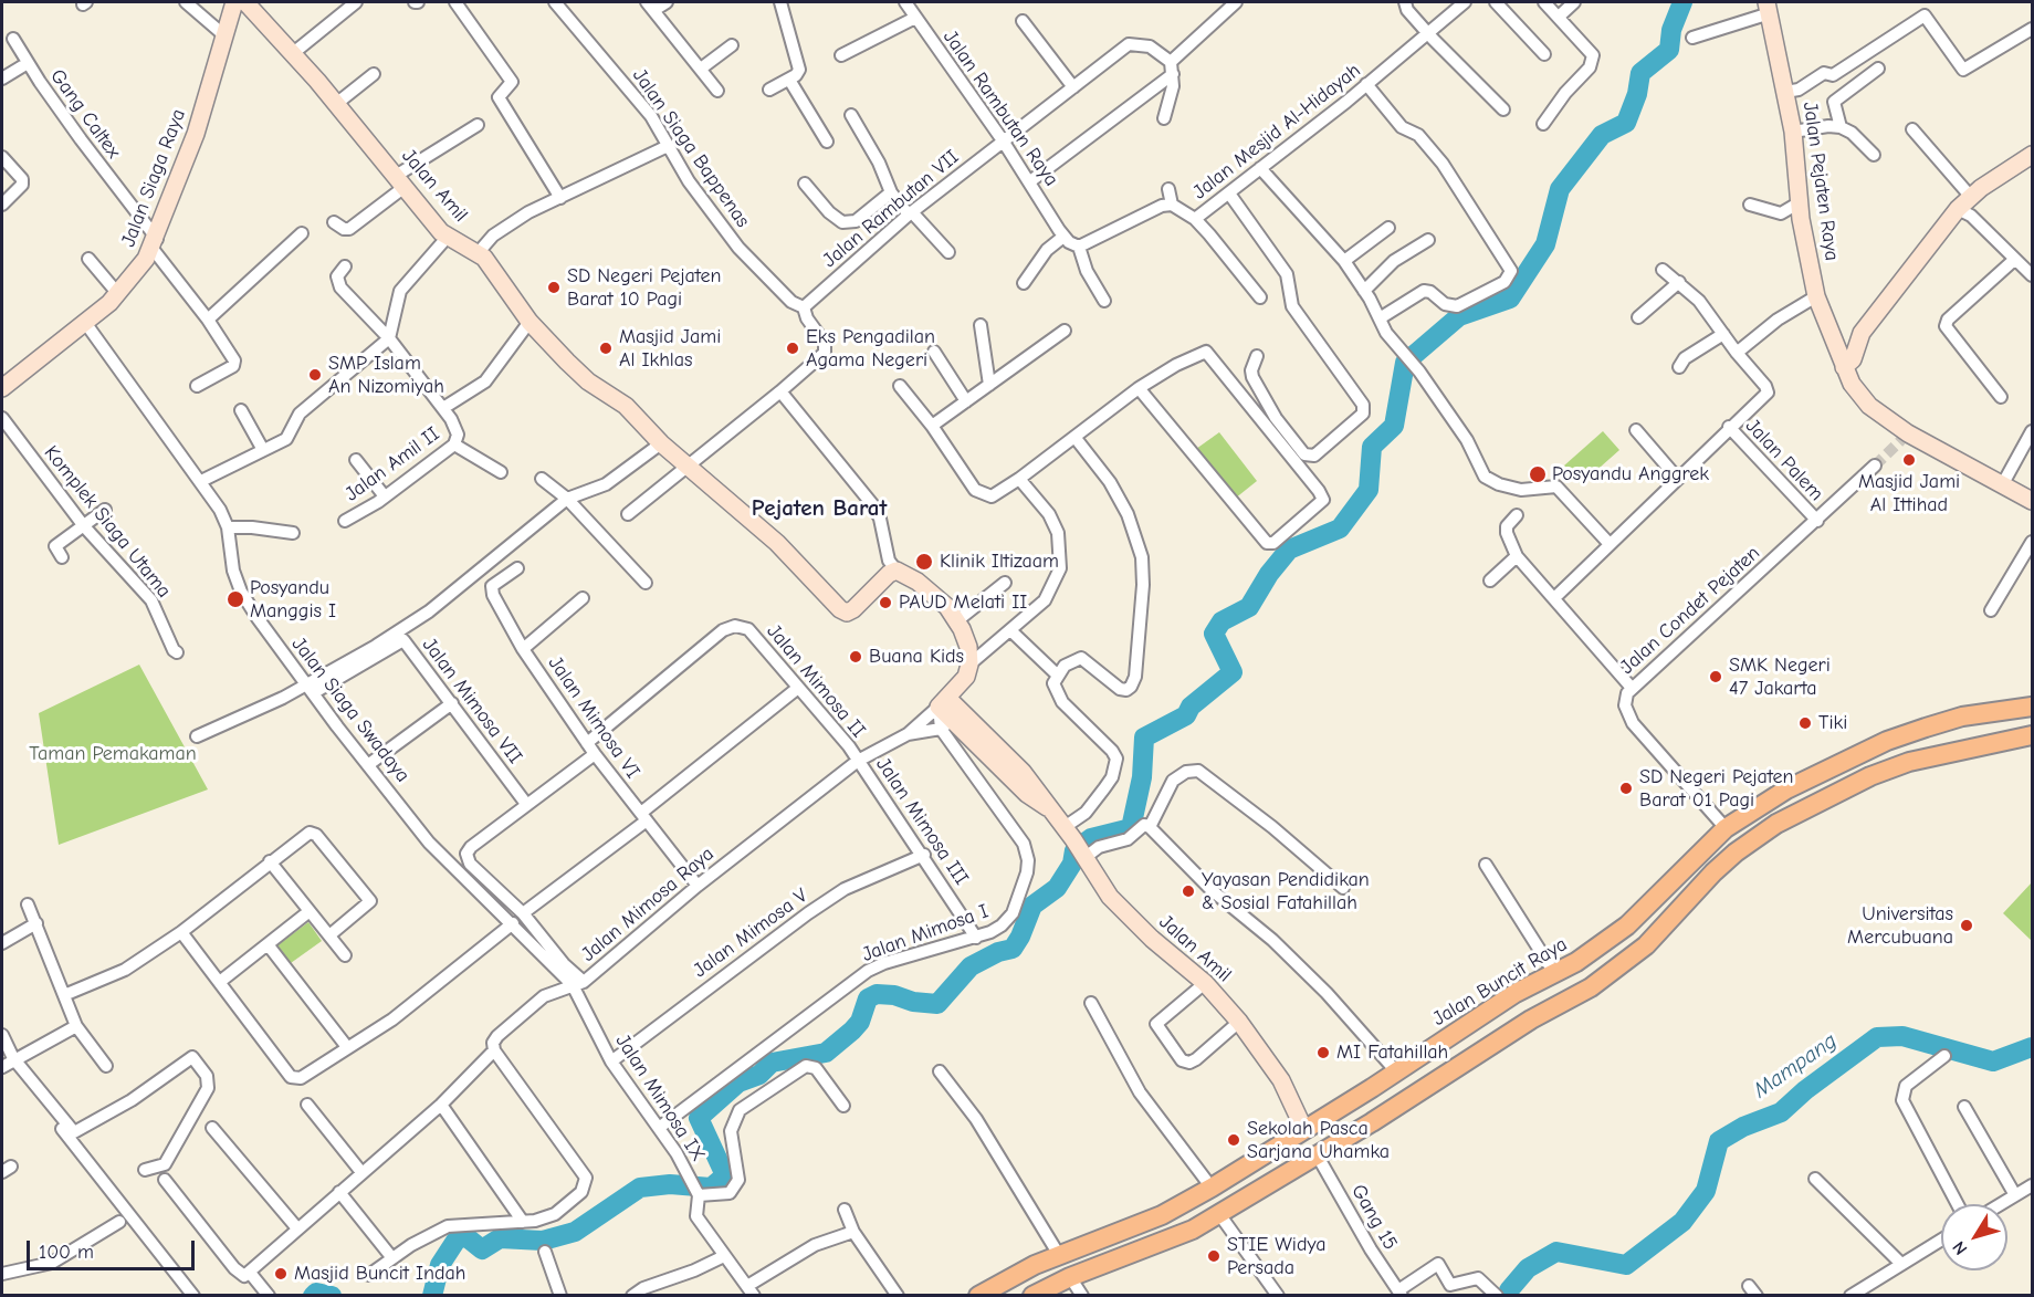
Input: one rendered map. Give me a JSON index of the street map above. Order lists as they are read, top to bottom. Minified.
{"streets":{"main road":["Jalan Buncit Raya"],"street":["Jalan Rambutan Raya","Gang Caltex","Jalan Mesjid Al-Hidayah","Jalan Siaga Bappenas","Jalan Siaga Raya","Jalan Pejaten Raya","Jalan Amil","Jalan Rambutan VII","Jalan Palem","Jalan Amil II","Komplek Siaga Utama","Jalan Condet Pejaten","Jalan Mimosa II","Jalan Mimosa VII","Jalan Siaga Swadaya","Jalan Mimosa VI","Jalan Mimosa III","Jalan Mimosa Raya","Jalan Mimosa V","Jalan Mimosa I","Jalan Mimosa IX","Gang 15"]},"crossings":[["Jalan Rambutan Raya","Jalan Rambutan VII"],["Gang Caltex","Jalan Siaga Raya"],["Jalan Siaga Bappenas","Jalan Rambutan VII"],["Jalan Siaga Raya","Jalan Siaga Swadaya"],["Jalan Amil","Jalan Amil II"],["Jalan Amil","Jalan Mimosa Raya"],["Jalan Amil","Jalan Mimosa I"],["Jalan Amil","Jalan Buncit Raya"],["Jalan Palem","Jalan Condet Pejaten"],["Jalan Condet Pejaten","Jalan Buncit Raya"],["Jalan Mimosa II","Jalan Mimosa VI"],["Jalan Mimosa II","Jalan Mimosa III"],["Jalan Mimosa II","Jalan Mimosa Raya"],["Jalan Mimosa VII","Jalan Siaga Swadaya"],["Jalan Siaga Swadaya","Jalan Mimosa Raya"],["Jalan Siaga Swadaya","Jalan Mimosa IX"],["Jalan Mimosa VI","Jalan Mimosa Raya"],["Jalan Mimosa III","Jalan Mimosa Raya"],["Jalan Mimosa III","Jalan Mimosa V"],["Jalan Mimosa III","Jalan Mimosa I"],["Jalan Mimosa Raya","Jalan Mimosa I"],["Jalan Mimosa Raya","Jalan Mimosa IX"],["Jalan Mimosa V","Jalan Mimosa IX"],["Jalan Mimosa I","Jalan Mimosa IX"]],"districts":["Pejaten Barat"],"water":["Mampang"],"parks":["Taman Pemakaman"],"places":["SD Negeri Pejaten Barat 10 Pagi","Masjid Jami Al Ikhlas","Eks Pengadilan Agama Negeri","SMP Islam An Nizomiyah","Masjid Jami Al Ittihad","Posyandu Anggrek","Klinik Iltizaam","Posyandu Manggis I","PAUD Melati II","Buana Kids","SMK Negeri 47 Jakarta","Tiki","SD Negeri Pejaten Barat 01 Pagi","Yayasan Pendidikan & Sosial Fatahillah","Universitas Mercubuana","MI Fatahillah","Sekolah Pasca Sarjana Uhamka","STIE Widya Persada","Masjid Buncit Indah"],"scale_bar":"100 m","north":"bottom left"}
